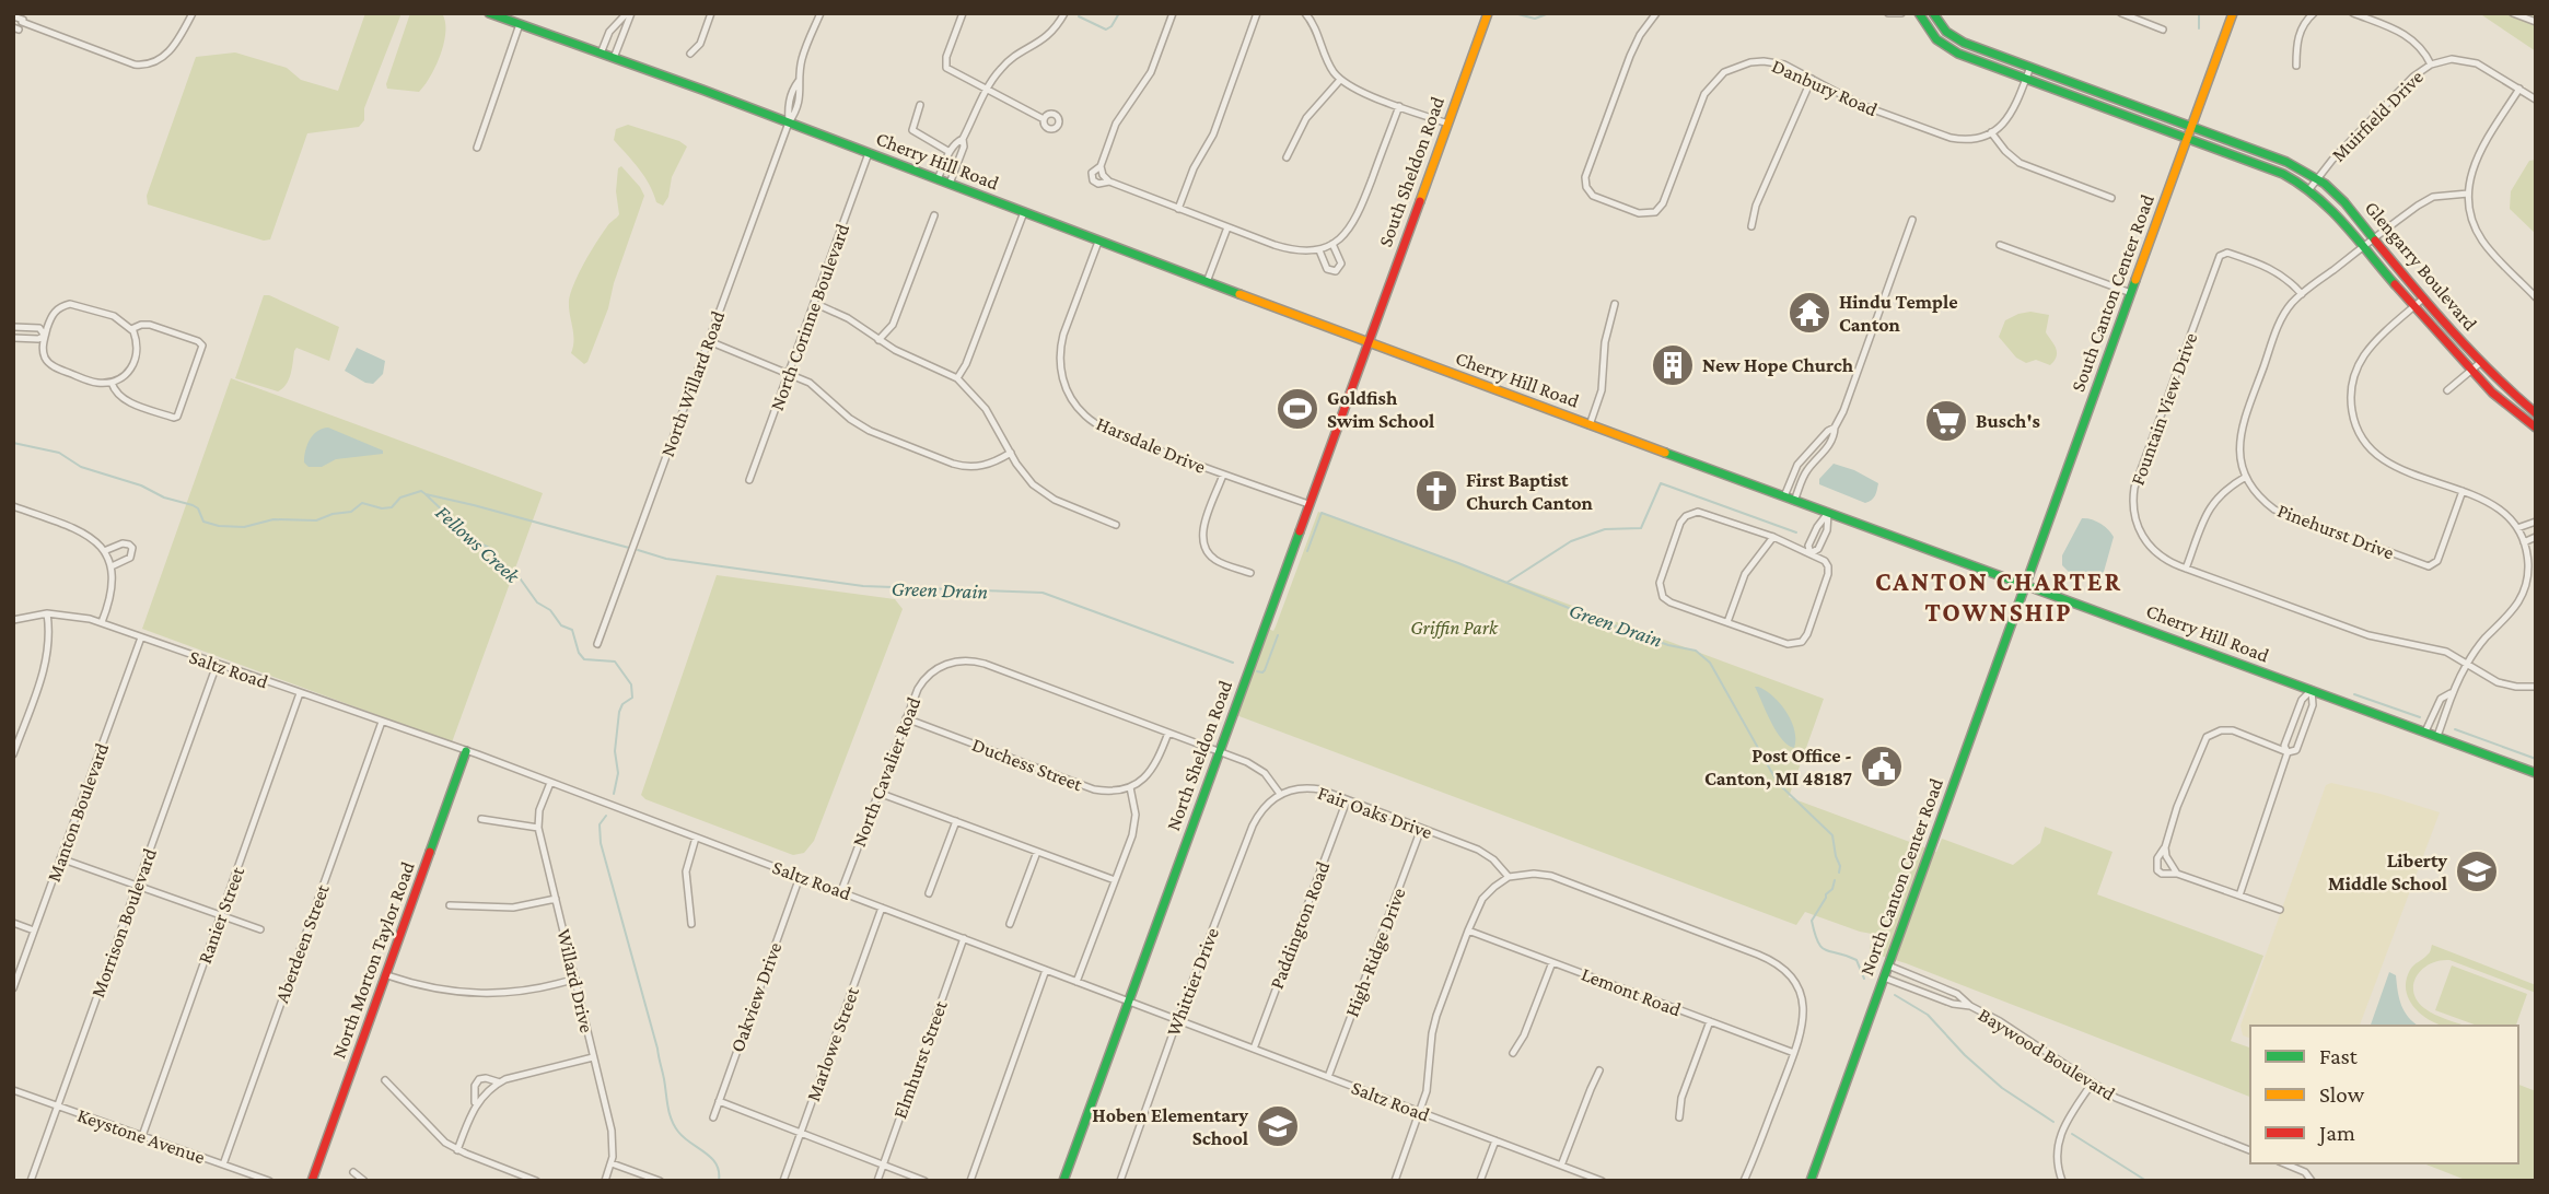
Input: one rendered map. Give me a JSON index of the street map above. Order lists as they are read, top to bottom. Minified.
{"streets":{"main road":["Cherry Hill Road","South Sheldon Road","Glengarry Boulevard","South Canton Center Road","North Sheldon Road","North Canton Center Road","North Morton Taylor Road"],"street":["Danbury Road","Muirfield Drive","North Corinne Boulevard","North Willard Road","Fountain View Drive","Harsdale Drive","Pinehurst Drive","Saltz Road","Duchess Street","North Cavalier Road","Manton Boulevard","Fair Oaks Drive","Ranier Street","Morrison Boulevard","Paddington Road","Aberdeen Street","High-Ridge Drive","Willard Drive","Whittier Drive","Lemont Road","Oakview Drive","Marlowe Street","Baywood Boulevard","Elmhurst Street","Keystone Avenue"]},"crossings":[["Muirfield Drive","Glengarry Boulevard"],["Cherry Hill Road","South Sheldon Road"],["Cherry Hill Road","South Canton Center Road"],["Cherry Hill Road","North Corinne Boulevard"],["Cherry Hill Road","North Willard Road"],["Cherry Hill Road","Harsdale Drive"],["Cherry Hill Road","North Sheldon Road"],["Cherry Hill Road","North Canton Center Road"],["South Sheldon Road","North Sheldon Road"],["Glengarry Boulevard","South Canton Center Road"],["South Canton Center Road","North Canton Center Road"],["Harsdale Drive","North Sheldon Road"],["Saltz Road","North Sheldon Road"],["Saltz Road","North Cavalier Road"],["Saltz Road","Manton Boulevard"],["Saltz Road","Ranier Street"],["Saltz Road","Morrison Boulevard"],["Saltz Road","Paddington Road"],["Saltz Road","Aberdeen Street"],["Saltz Road","High-Ridge Drive"],["Saltz Road","North Morton Taylor Road"],["Saltz Road","Willard Drive"],["Saltz Road","Whittier Drive"],["Saltz Road","Oakview Drive"],["Saltz Road","Marlowe Street"],["Saltz Road","Elmhurst Street"],["Duchess Street","North Cavalier Road"],["Fair Oaks Drive","Paddington Road"],["Fair Oaks Drive","High-Ridge Drive"],["Fair Oaks Drive","Whittier Drive"],["North Canton Center Road","Baywood Boulevard"],["Ranier Street","Keystone Avenue"],["Morrison Boulevard","Keystone Avenue"],["Aberdeen Street","Keystone Avenue"]],"districts":["CANTON CHARTER TOWNSHIP"],"water":["Fellows Creek","Green Drain"],"parks":["Griffin Park"],"places":{"temple":["Hindu Temple Canton"],"building":["New Hope Church"],"sports":["Goldfish Swim School"],"supermarket":["Busch's"],"church":["First Baptist Church Canton"],"public building":["Post Office - Canton, MI 48187"],"school or university":["Liberty Middle School","Hoben Elementary School"]},"legend":["Fast","Slow","Jam"]}
